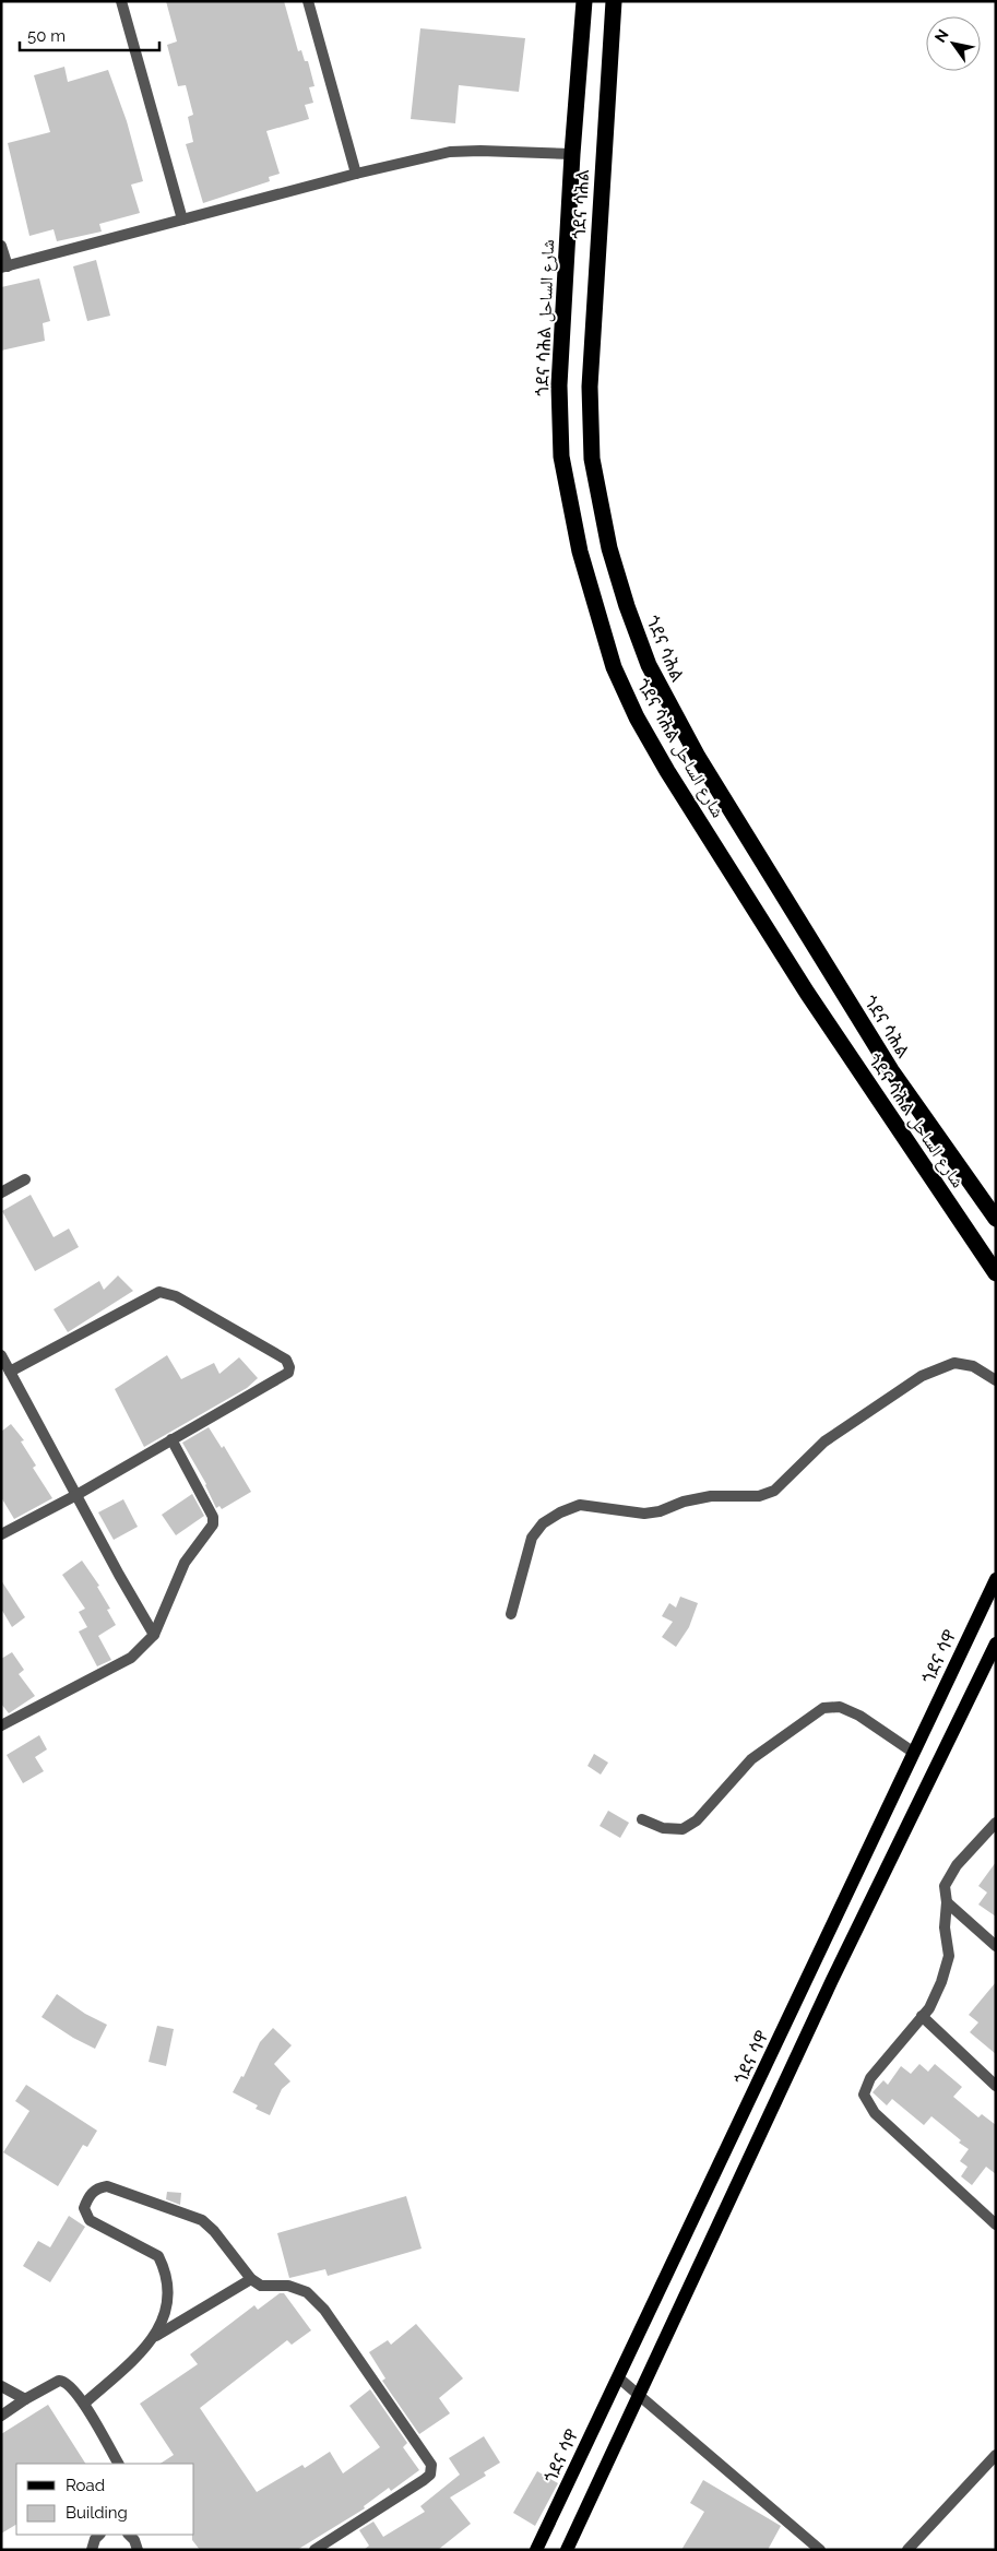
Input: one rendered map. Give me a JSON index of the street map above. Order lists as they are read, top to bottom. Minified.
{"streets":{"highway":["ጎደና ሳሕል","ጎደና ሳሕል شارع الساحل"],"main road":["ጎደና ሳዋ"]},"legend":["Road","Building"],"scale_bar":"50 m","north":"top left"}
